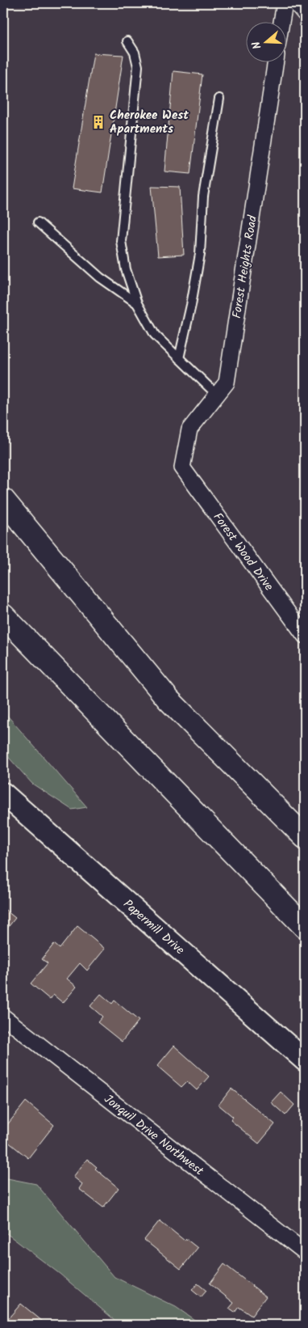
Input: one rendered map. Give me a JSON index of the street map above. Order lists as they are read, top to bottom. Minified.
{"streets":{"main road":["Papermill Drive"],"street":["Forest Heights Road","Forest Wood Drive","Jonquil Drive Northwest"]},"crossings":[["Forest Heights Road","Forest Wood Drive"]],"places":{"building":["Cherokee West Apartments"]},"north":"left"}
